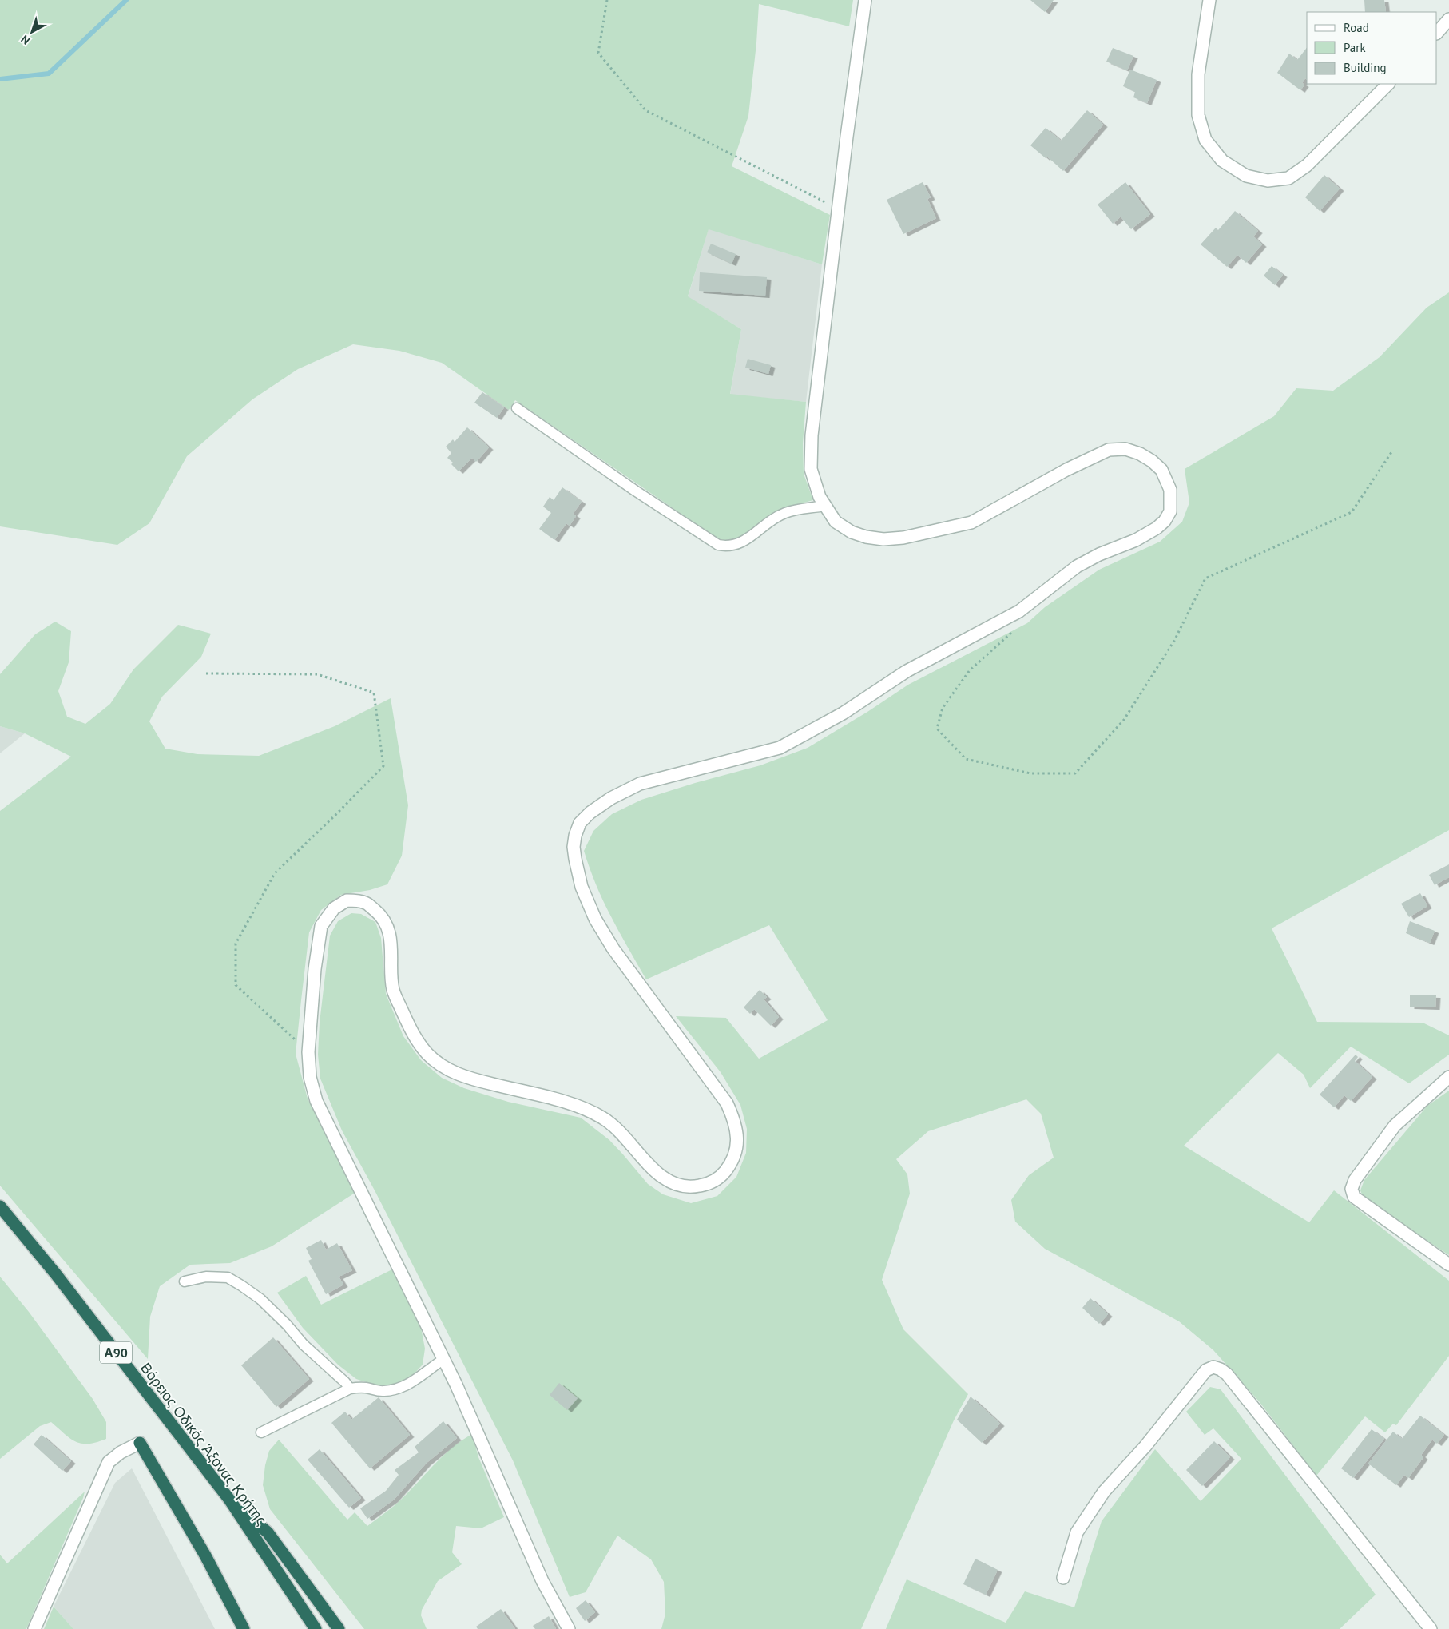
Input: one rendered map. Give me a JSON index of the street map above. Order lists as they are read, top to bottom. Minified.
{"streets":{"highway":["Α90","Βόρειος Οδικός Άξονας Κρήτης"]},"legend":["Road","Park","Building"],"north":"bottom left"}
